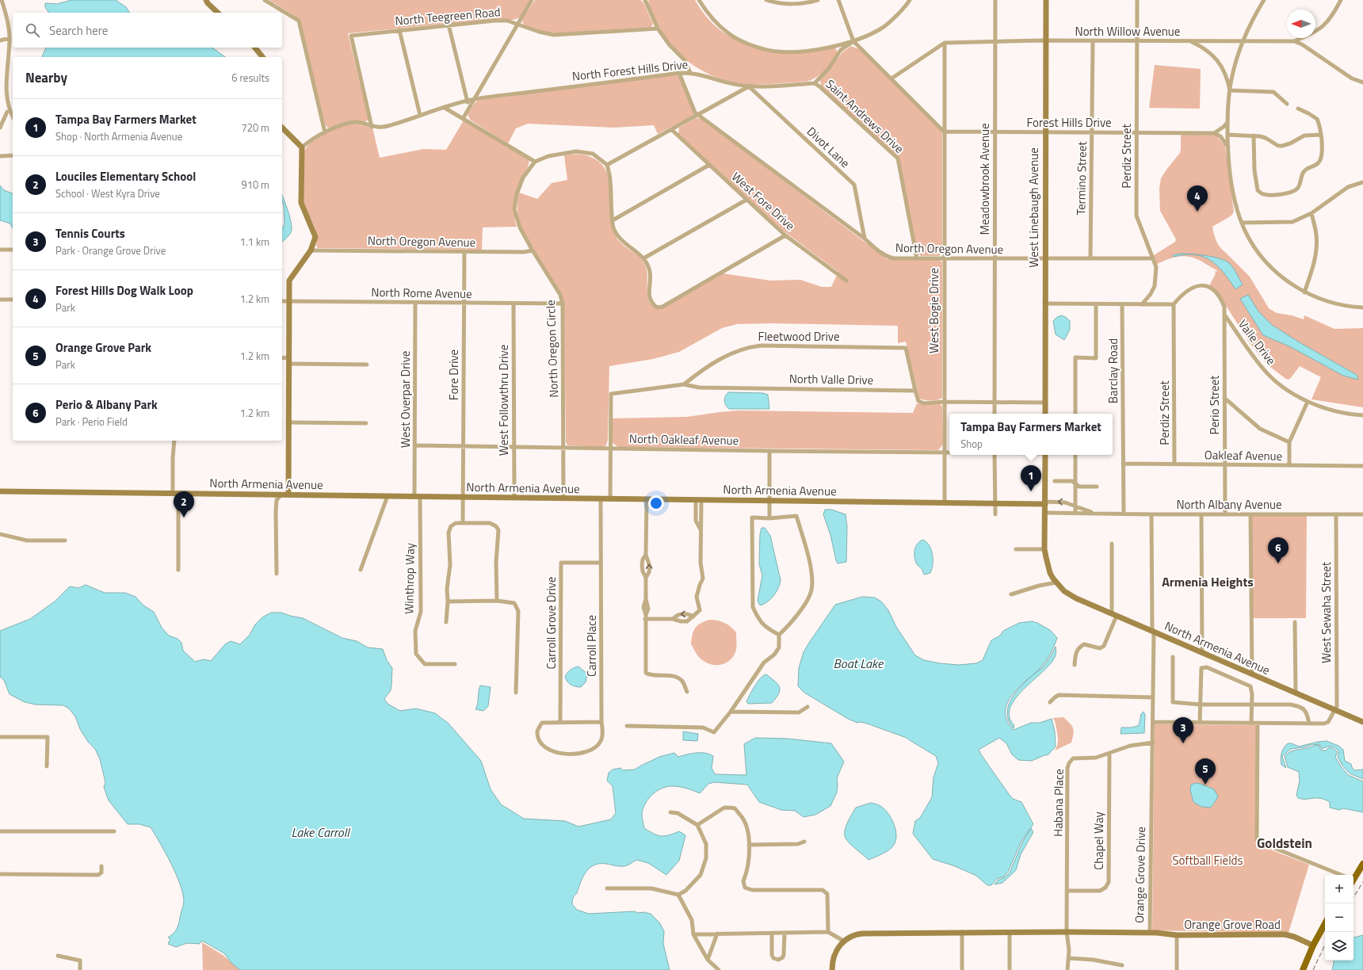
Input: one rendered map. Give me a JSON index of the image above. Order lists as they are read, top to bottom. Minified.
{"streets":{"main road":["West Linebaugh Avenue","North Armenia Avenue","Orange Grove Drive","Orange Grove Road"],"street":["North Teegreen Road","North Willow Avenue","North Forest Hills Drive","Saint Andrews Drive","Forest Hills Drive","Divot Lane","Perdiz Street","Termino Street","Meadowbrook Avenue","West Fore Drive","North Oregon Avenue","North Rome Avenue","West Bogie Drive","Fleetwood Drive","Valle Drive","North Oregon Circle","Barclay Road","Fore Drive","North Valle Drive","West Overpar Drive","West Followthru Drive","Perio Street","North Oakleaf Avenue","Oakleaf Avenue","North Albany Avenue","Winthrop Way","West Sewaha Street","Carroll Grove Drive","Carroll Place","Habana Place","Chapel Way"]},"crossings":[["North Teegreen Road","North Forest Hills Drive"],["North Willow Avenue","Perdiz Street"],["North Willow Avenue","Termino Street"],["North Willow Avenue","Meadowbrook Avenue"],["North Willow Avenue","West Linebaugh Avenue"],["North Willow Avenue","West Bogie Drive"],["North Forest Hills Drive","Saint Andrews Drive"],["North Forest Hills Drive","Divot Lane"],["North Forest Hills Drive","North Oregon Avenue"],["Saint Andrews Drive","North Oregon Avenue"],["Forest Hills Drive","Perdiz Street"],["Forest Hills Drive","Termino Street"],["Forest Hills Drive","Meadowbrook Avenue"],["Forest Hills Drive","West Linebaugh Avenue"],["Forest Hills Drive","West Bogie Drive"],["Divot Lane","North Oregon Avenue"],["Perdiz Street","North Oregon Avenue"],["Perdiz Street","Oakleaf Avenue"],["Termino Street","North Oregon Avenue"],["Meadowbrook Avenue","North Oregon Avenue"],["West Linebaugh Avenue","North Oregon Avenue"],["North Oregon Avenue","West Bogie Drive"],["North Oregon Avenue","North Oregon Circle"],["North Oregon Avenue","Fore Drive"],["North Rome Avenue","North Oregon Circle"],["North Rome Avenue","Fore Drive"],["North Rome Avenue","West Overpar Drive"],["North Rome Avenue","West Followthru Drive"],["West Bogie Drive","North Oakleaf Avenue"],["West Bogie Drive","North Armenia Avenue"],["Fleetwood Drive","North Valle Drive"],["Valle Drive","Perio Street"],["North Oregon Circle","North Oakleaf Avenue"],["North Oregon Circle","North Armenia Avenue"],["Barclay Road","Oakleaf Avenue"],["Barclay Road","North Albany Avenue"],["Fore Drive","North Oakleaf Avenue"],["Fore Drive","North Armenia Avenue"],["North Valle Drive","North Oakleaf Avenue"],["West Overpar Drive","North Oakleaf Avenue"],["West Overpar Drive","North Armenia Avenue"],["West Overpar Drive","Winthrop Way"],["West Followthru Drive","North Oakleaf Avenue"],["West Followthru Drive","North Armenia Avenue"],["Perio Street","Oakleaf Avenue"],["Perio Street","North Albany Avenue"],["North Armenia Avenue","North Albany Avenue"],["North Armenia Avenue","Winthrop Way"],["North Armenia Avenue","West Sewaha Street"],["North Armenia Avenue","Carroll Place"],["North Armenia Avenue","Orange Grove Drive"],["North Albany Avenue","West Sewaha Street"],["North Albany Avenue","Orange Grove Drive"],["Carroll Grove Drive","Carroll Place"],["Habana Place","Chapel Way"],["Habana Place","Orange Grove Drive"],["Orange Grove Drive","Orange Grove Road"]],"districts":["Armenia Heights","Goldstein"],"water":["Boat Lake","Lake Carroll"],"parks":["Softball Fields"],"north":"left","page":{"search":"Search here","heading":["Nearby","6 results"],"list":[{"mark":"1","name":"Tampa Bay Farmers Market","note":"Shop · North Armenia Avenue","value":"720 m"},{"mark":"2","name":"Louciles Elementary School","note":"School · West Kyra Drive","value":"910 m"},{"mark":"3","name":"Tennis Courts","note":"Park · Orange Grove Drive","value":"1.1 km"},{"mark":"4","name":"Forest Hills Dog Walk Loop","note":"Park","value":"1.2 km"},{"mark":"5","name":"Orange Grove Park","note":"Park","value":"1.2 km"},{"mark":"6","name":"Perio & Albany Park","note":"Park · Perio Field","value":"1.2 km"}],"pins":["4","1","2","6","3","5"],"popup":["Tampa Bay Farmers Market","Shop"],"map_buttons":["+","−"]}}
